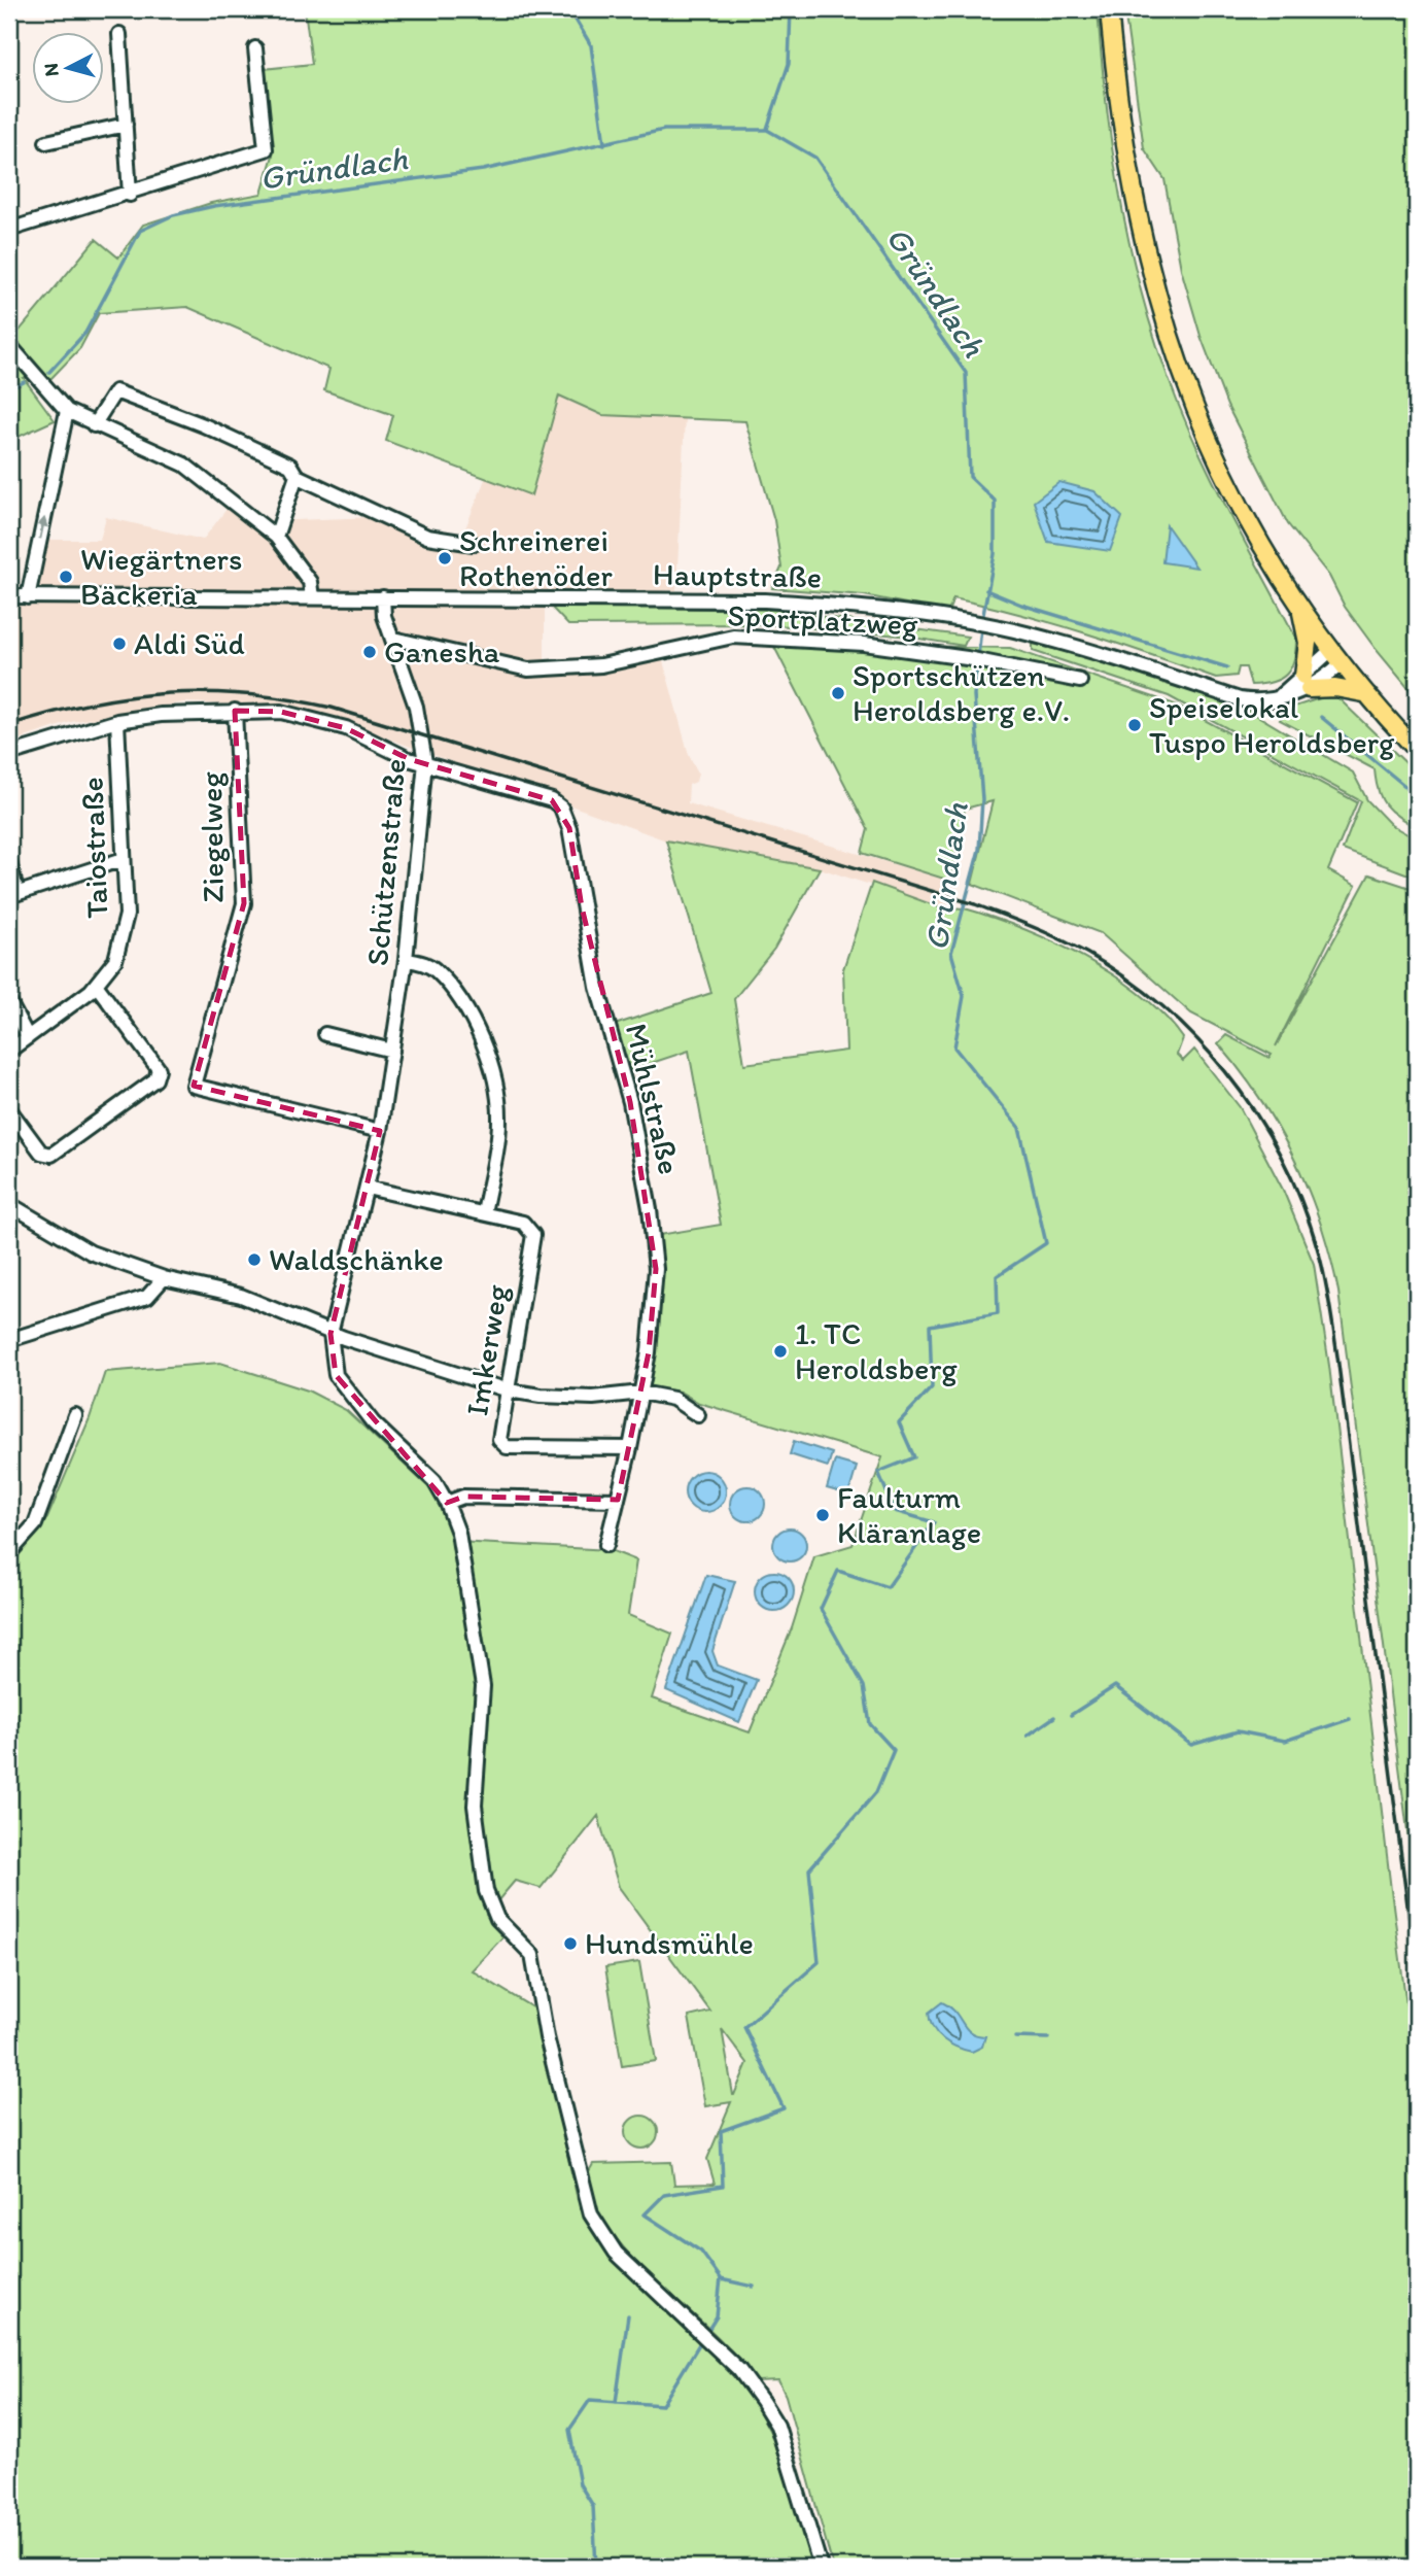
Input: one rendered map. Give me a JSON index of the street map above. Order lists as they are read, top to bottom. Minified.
{"streets":{"street":["Hauptstraße","Sportplatzweg","Ziegelweg","Taiostraße","Schützenstraße","Mühlstraße","Imkerweg"]},"crossings":[["Hauptstraße","Schützenstraße"],["Sportplatzweg","Schützenstraße"],["Ziegelweg","Schützenstraße"],["Ziegelweg","Mühlstraße"],["Taiostraße","Mühlstraße"],["Schützenstraße","Mühlstraße"],["Schützenstraße","Imkerweg"],["Mühlstraße","Imkerweg"]],"water":["Gründlach"],"places":["Schreinerei Rothenöder","Wiegärtners Bäckeria","Aldi Süd","Ganesha","Sportschützen Heroldsberg e.V.","Speiselokal Tuspo Heroldsberg","Waldschänke","1. TC Heroldsberg","Faulturm Kläranlage","Hundsmühle"],"north":"left"}
